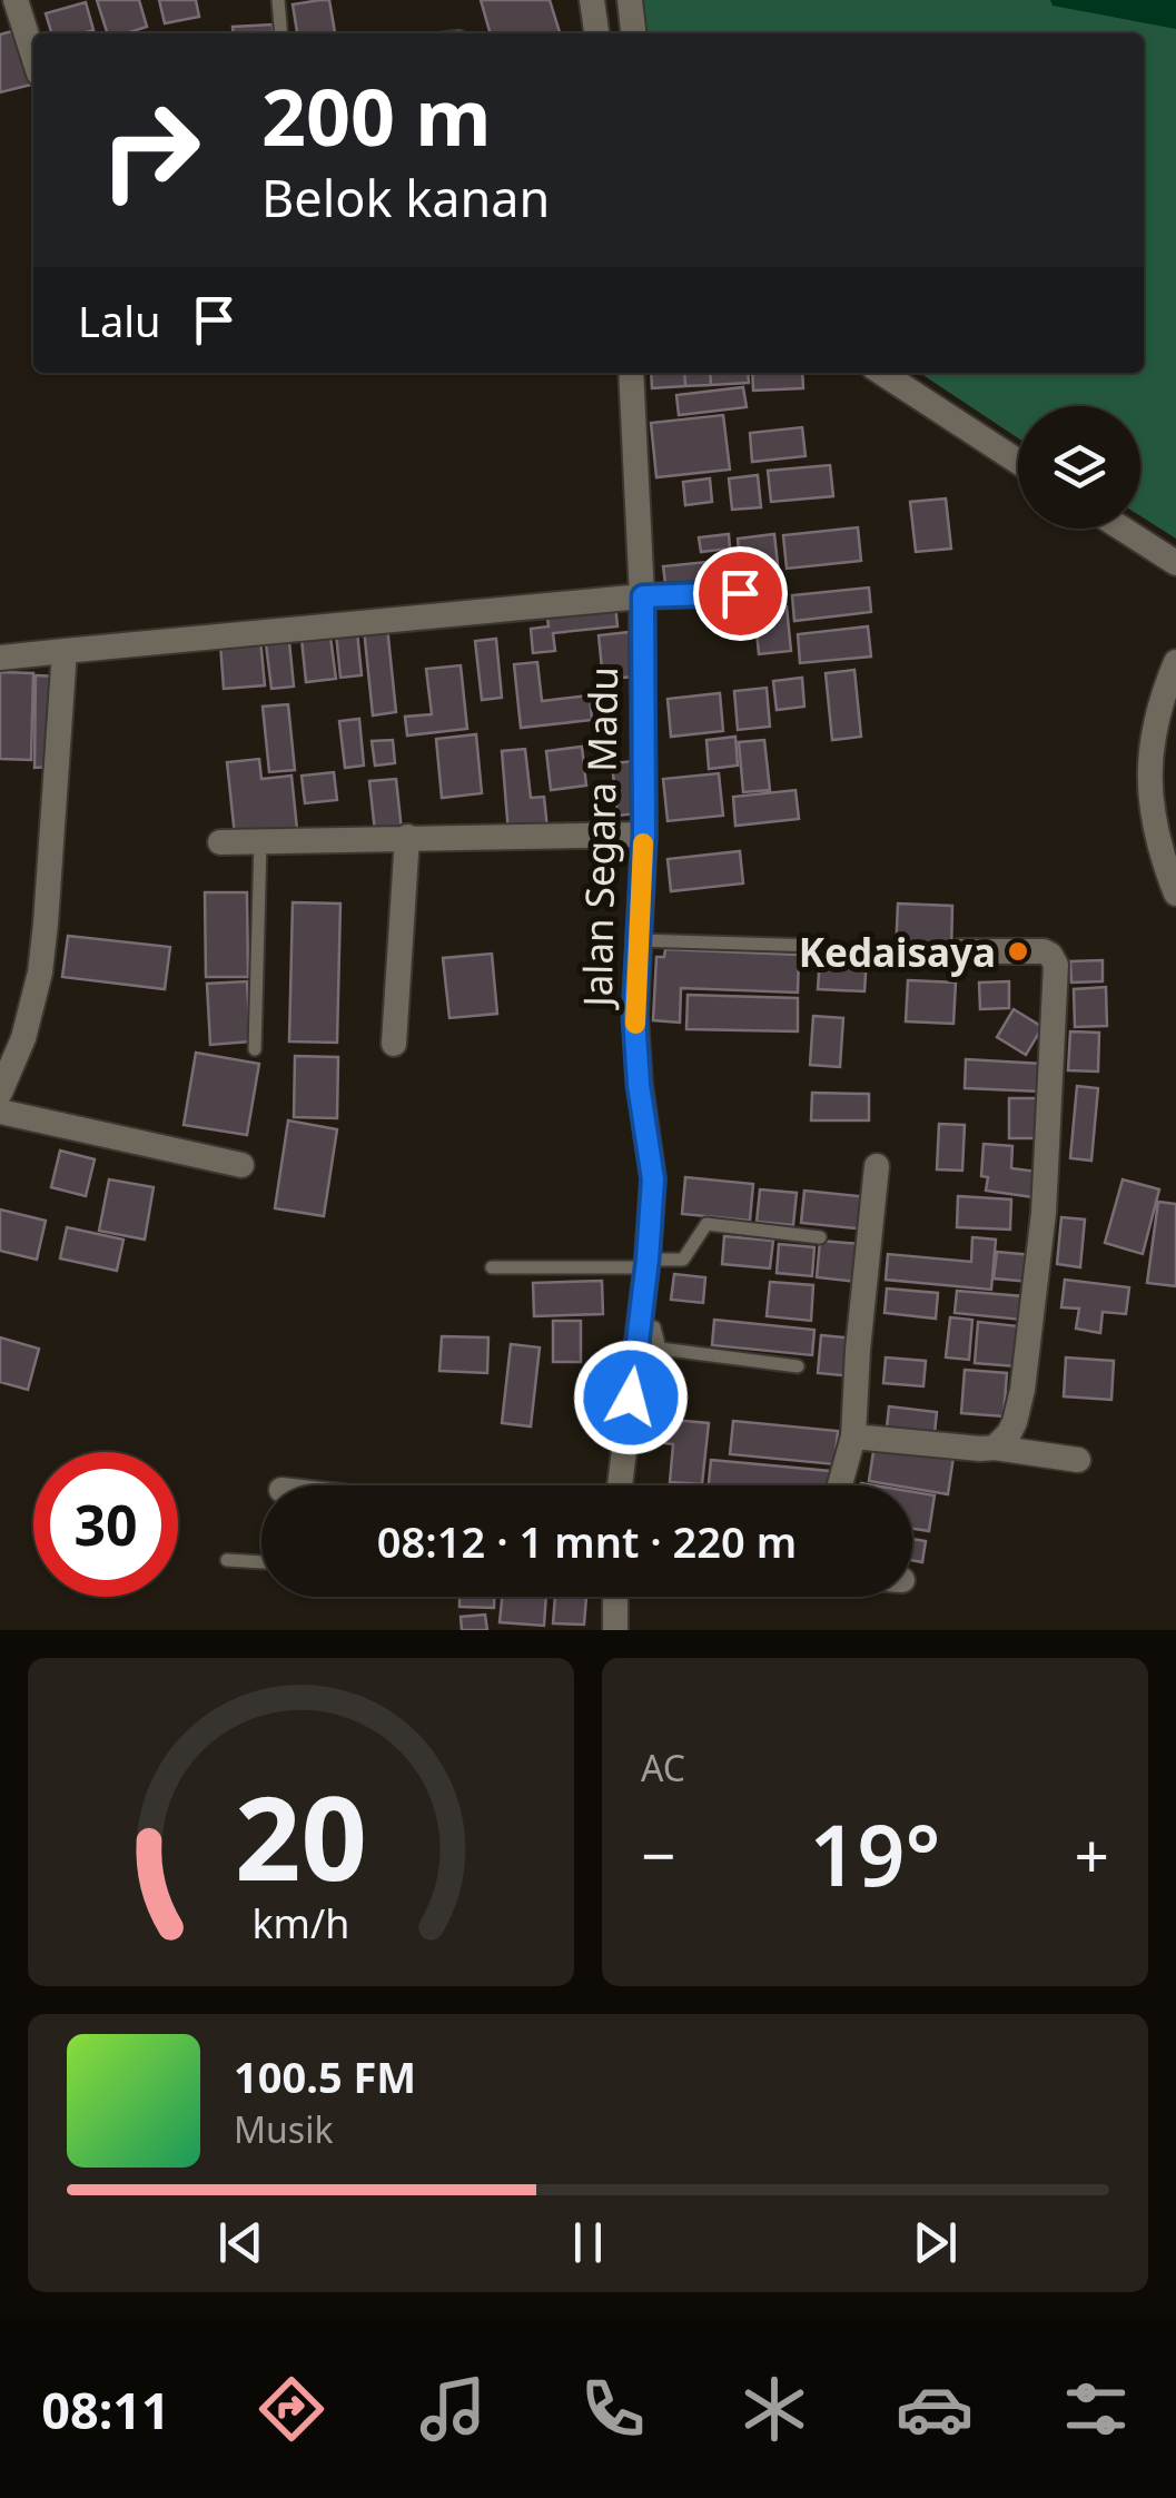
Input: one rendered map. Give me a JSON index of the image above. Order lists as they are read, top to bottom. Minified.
{"streets":{"street":["Jalan Segara Madu"]},"places":["Kedaisaya"],"page":{"turn":["200 m","Belok kanan"],"then":"Lalu","limit":"30","trip":"08:12 · 1 mnt · 220 m","tile":"AC","heat":["−","19°","+"],"song":["100.5 FM","Musik"],"tabs":"08:11","gauge":["20","km/h"]}}
